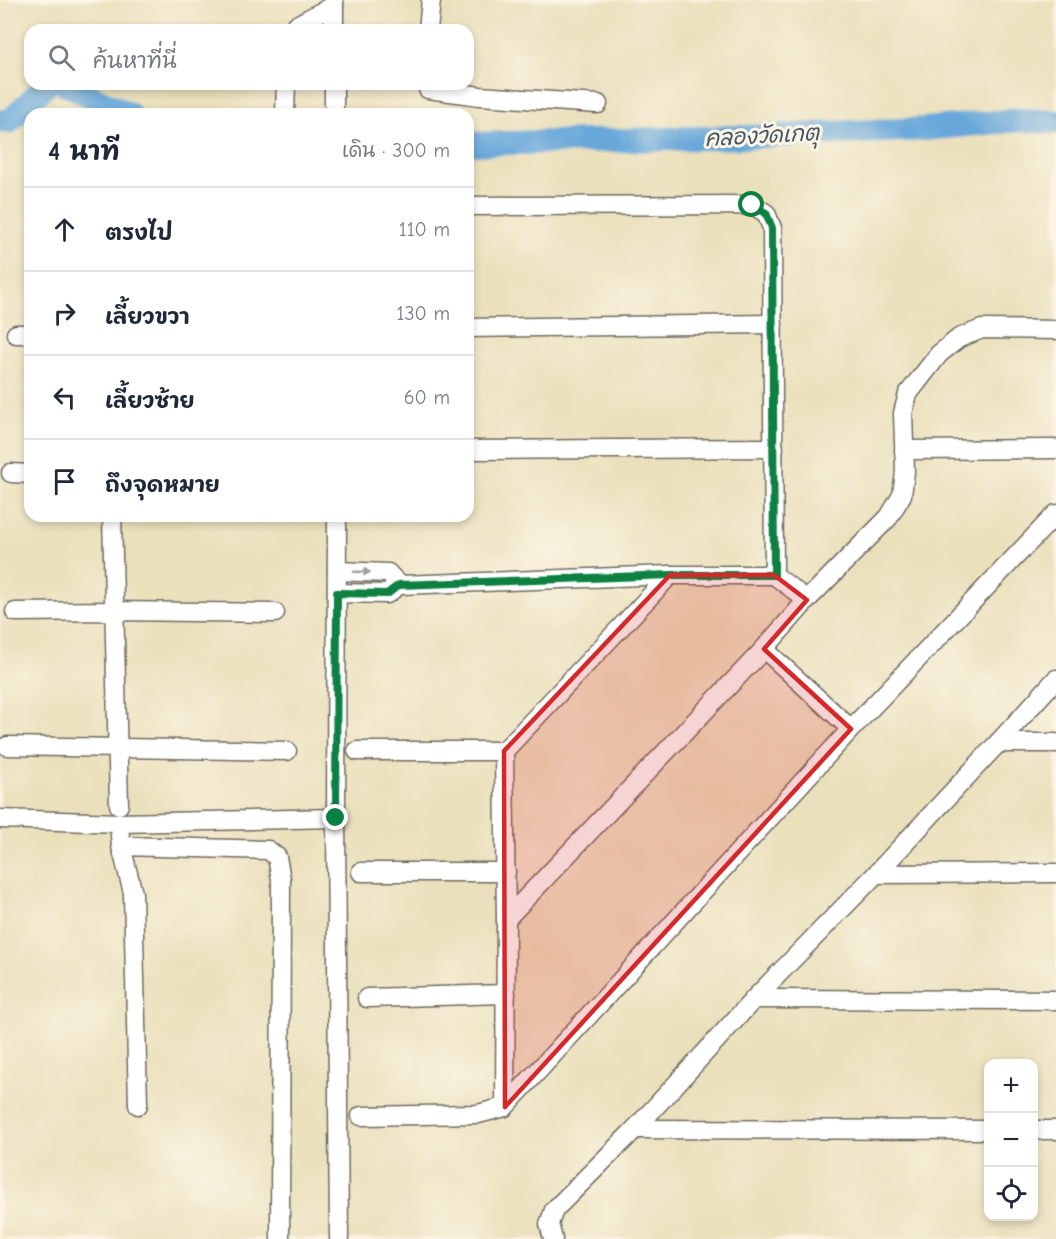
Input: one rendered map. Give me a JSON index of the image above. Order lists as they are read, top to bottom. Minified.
{"water":["คลองวัดเกตุ"],"page":{"search":"ค้นหาที่นี่","heading":["4 นาที","เดิน · 300 m"],"list":[["ตรงไป","110 m"],["เลี้ยวขวา","130 m"],["เลี้ยวซ้าย","60 m"],"ถึงจุดหมาย"],"map_buttons":["+","−"]}}
